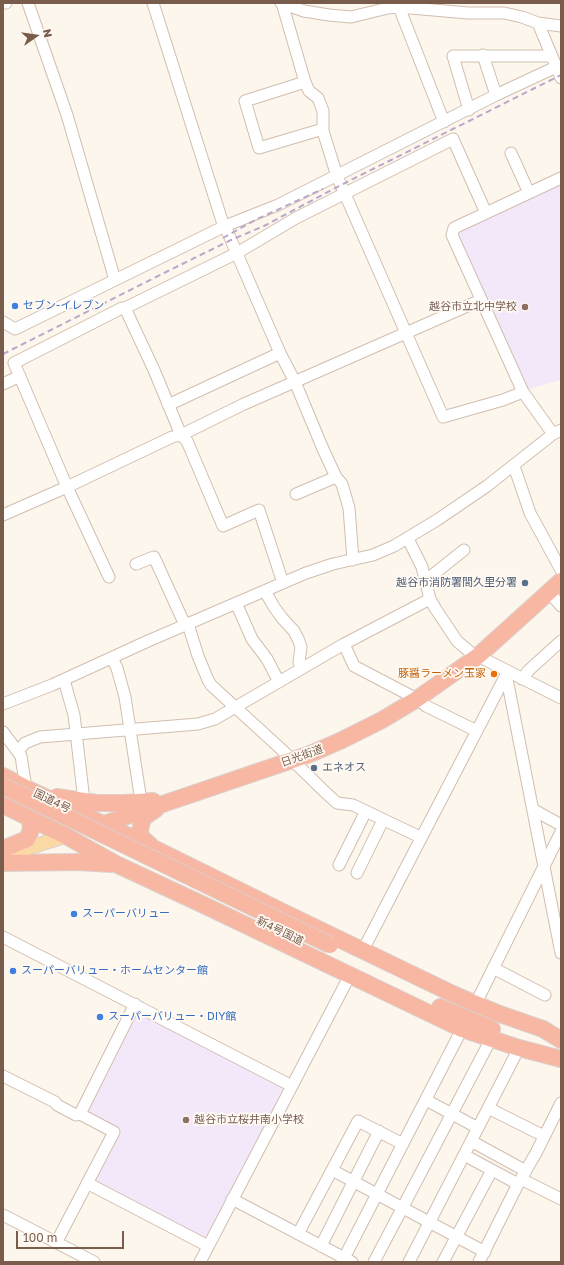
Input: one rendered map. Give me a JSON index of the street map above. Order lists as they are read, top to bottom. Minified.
{"streets":{"highway":["日光街道","国道4号","新4号国道"]},"crossings":[["日光街道","国道4号"],["国道4号","新4号国道"]],"places":["セブン-イレブン","越谷市立北中学校","越谷市消防署間久里分署","豚醤ラーメン玉家","エネオス","スーパーバリュー","スーパーバリュー・ホームセンター館","スーパーバリュー・DIY館","越谷市立桜井南小学校"],"scale_bar":"100 m","north":"right"}
